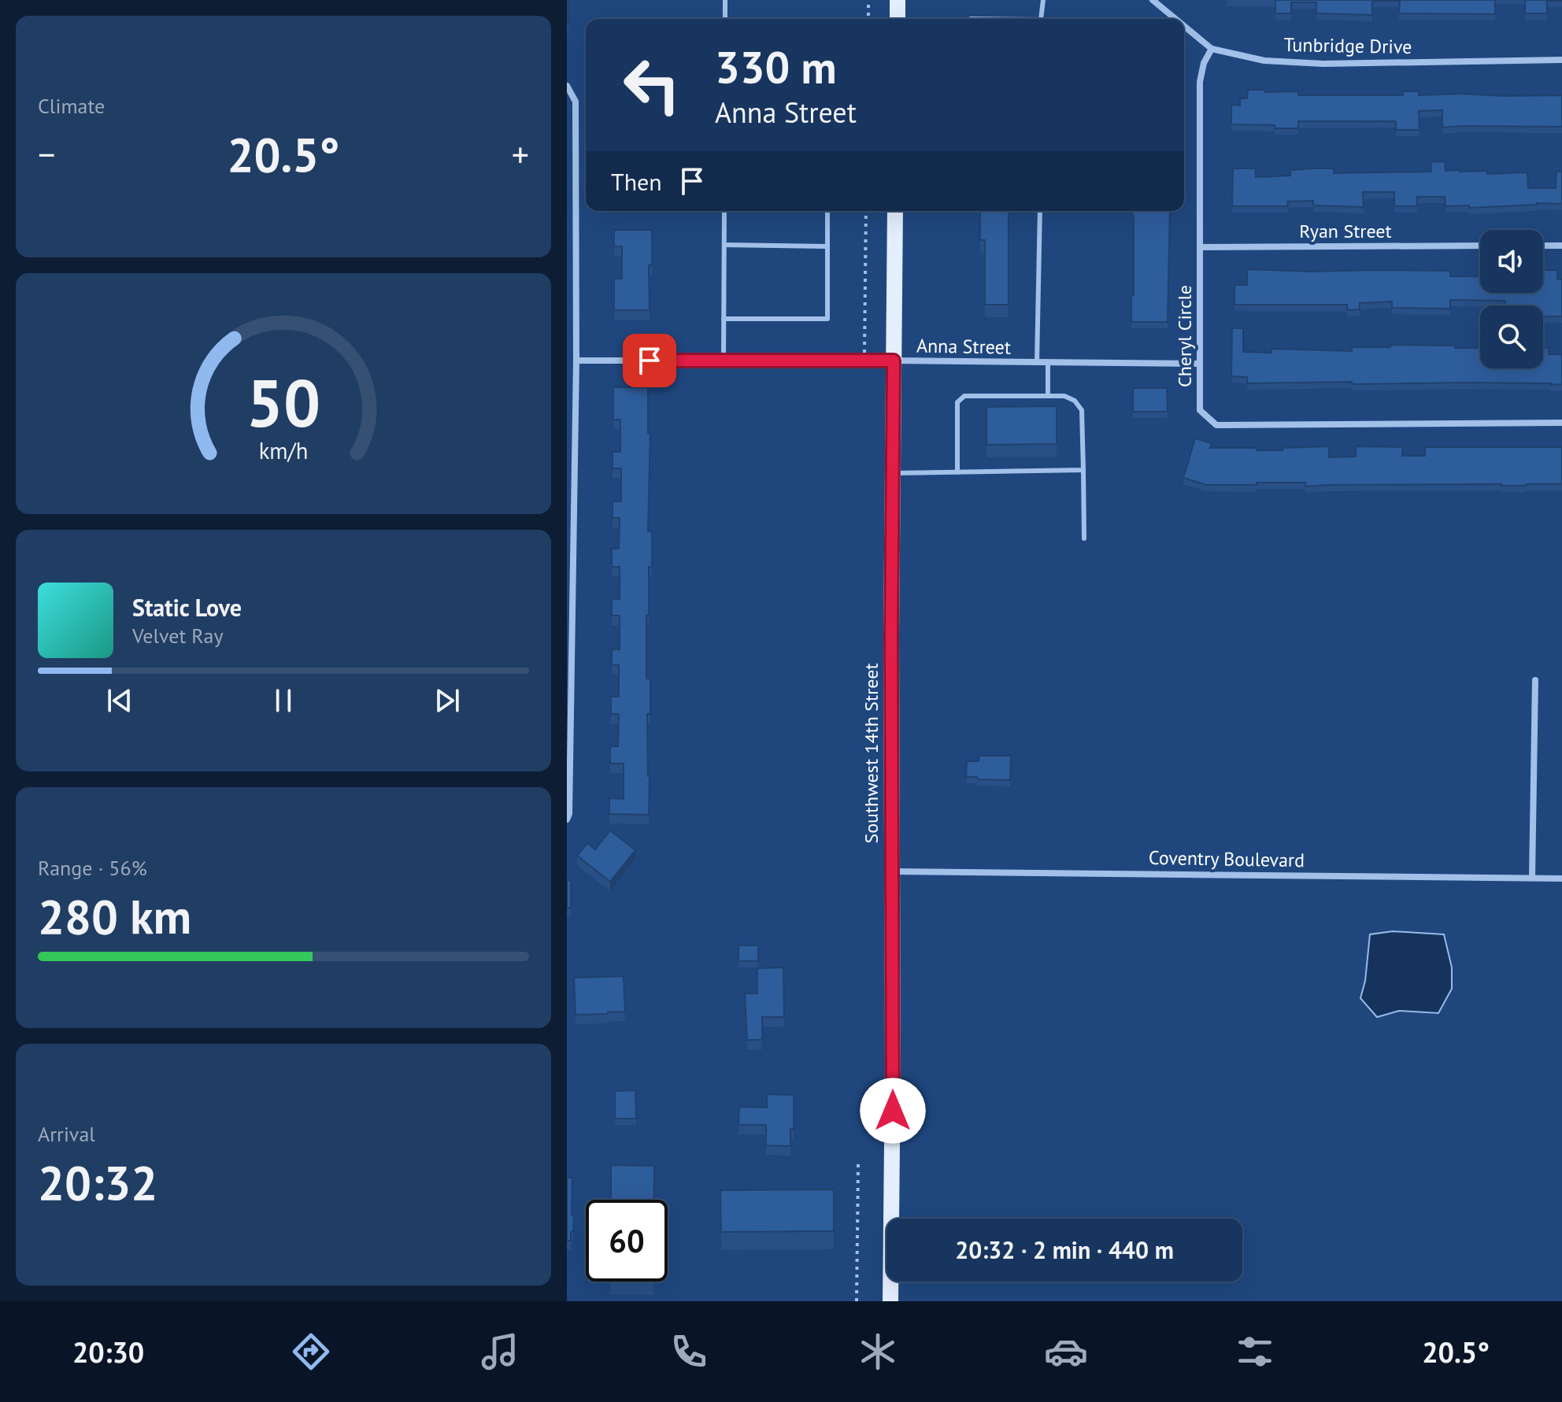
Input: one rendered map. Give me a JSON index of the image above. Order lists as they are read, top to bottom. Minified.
{"streets":{"main road":["Southwest 14th Street"],"street":["Tunbridge Drive","Ryan Street","Cheryl Circle","Anna Street","Coventry Boulevard"]},"crossings":[["Tunbridge Drive","Cheryl Circle"],["Ryan Street","Cheryl Circle"],["Cheryl Circle","Anna Street"],["Anna Street","Southwest 14th Street"],["Southwest 14th Street","Coventry Boulevard"]],"page":{"tile":["Climate",["Range · 56%","280 km"],["Arrival","20:32"]],"turn":["330 m","Anna Street"],"heat":["−","20.5°","+"],"then":"Then","song":["Static Love","Velvet Ray"],"limit":"60","trip":"20:32 · 2 min · 440 m","tabs":["20:30","20.5°"],"gauge":["50","km/h"]}}
